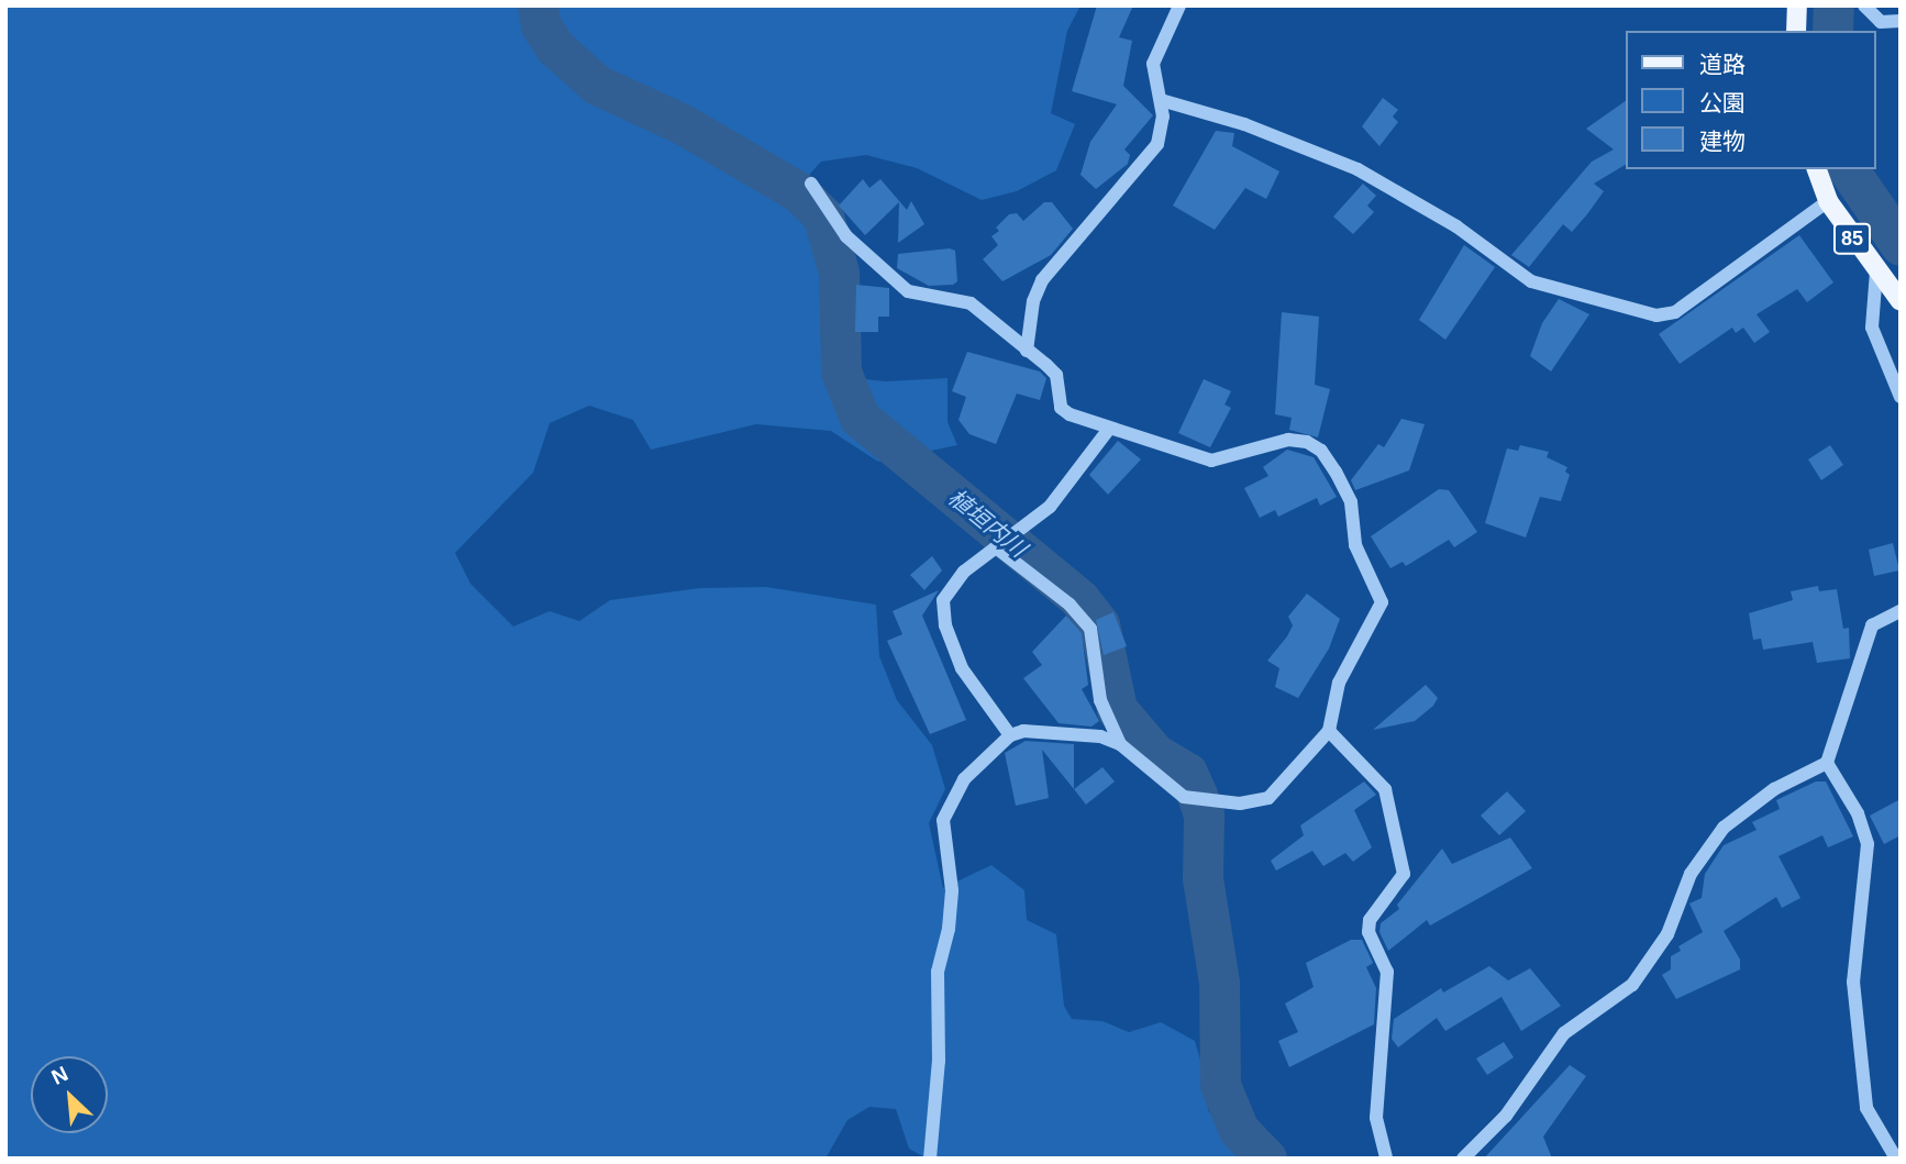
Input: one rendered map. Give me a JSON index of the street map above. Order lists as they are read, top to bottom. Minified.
{"streets":{"main road":["85"]},"water":["植垣内川"],"legend":["道路","公園","建物"],"north":"top left"}
